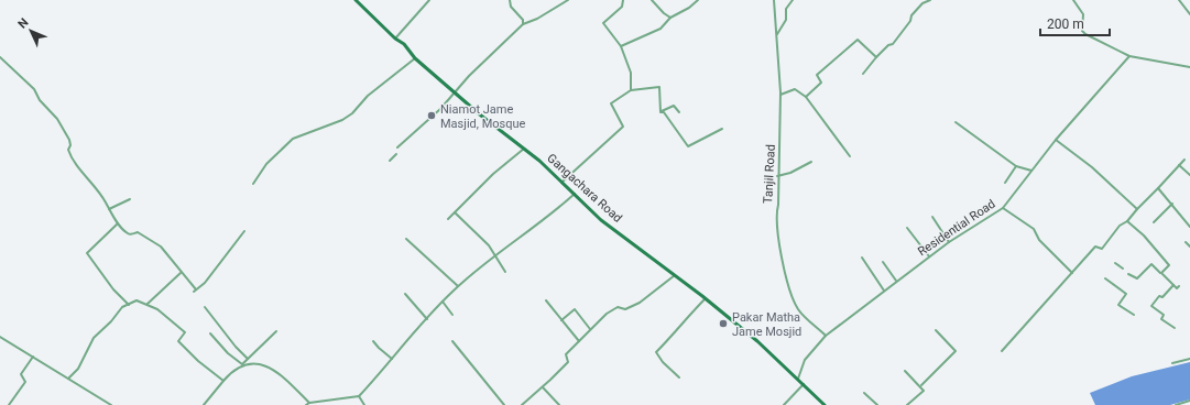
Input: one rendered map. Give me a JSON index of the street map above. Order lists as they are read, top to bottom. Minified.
{"streets":{"main road":["Gangachara Road"],"street":["Tanjil Road","Residential Road"]},"crossings":[["Tanjil Road","Residential Road"],["Gangachara Road","Residential Road"]],"places":["Niamot Jame Masjid, Mosque","Pakar Matha Jame Mosjid"],"scale_bar":"200 m","north":"top left"}
